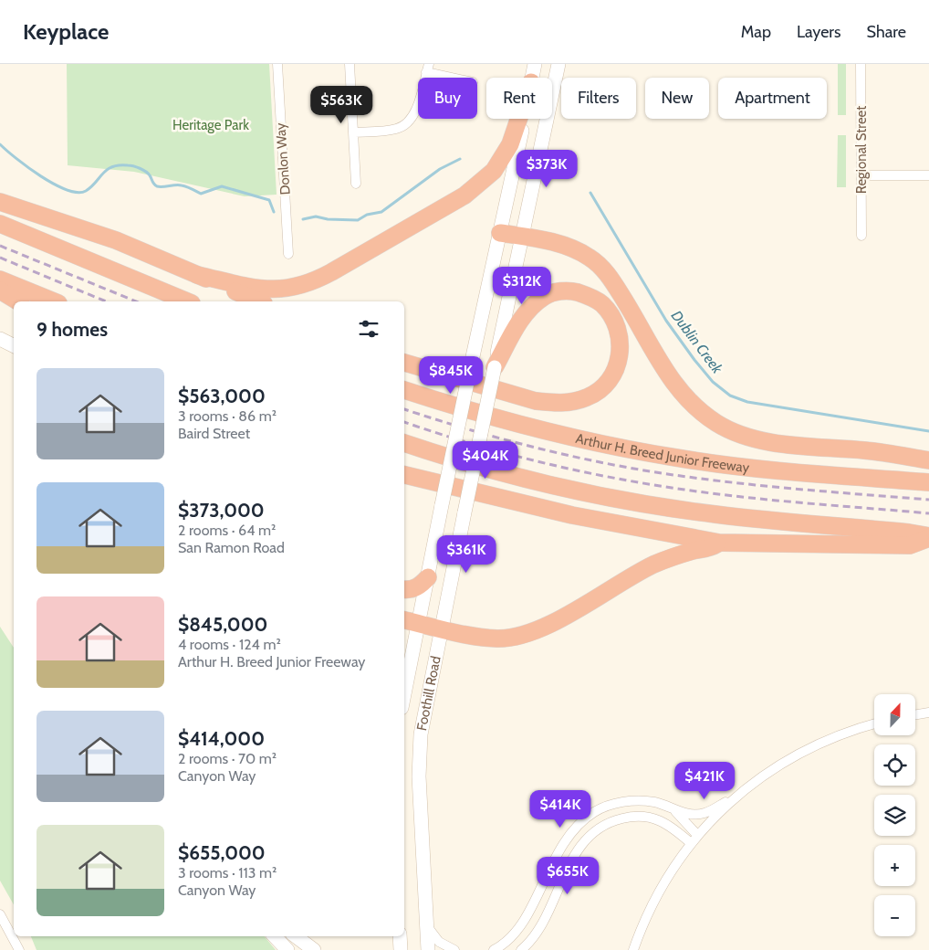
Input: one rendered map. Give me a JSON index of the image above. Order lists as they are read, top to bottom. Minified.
{"streets":{"highway":["Arthur H. Breed Junior Freeway"],"main road":["Foothill Road"],"street":["Regional Street","Donlon Way"]},"water":["Dublin Creek"],"parks":["Heritage Park"],"north":"top","page":{"header":"Keyplace","nav":["Map","Layers","Share"],"chip":["Buy","Rent","Filters","New","Apartment"],"price":["$563K","$373K","$312K","$845K","$404K","$361K","$421K","$414K","$655K"],"heading":"9 homes","list":[{"name":"$563,000","note":"3 rooms · 86 m² · Baird Street"},{"name":"$373,000","note":"2 rooms · 64 m² · San Ramon Road"},{"name":"$845,000","note":"4 rooms · 124 m² · Arthur H. Breed Junior Freeway"},{"name":"$414,000","note":"2 rooms · 70 m² · Canyon Way"},{"name":"$655,000","note":"3 rooms · 113 m² · Canyon Way"}],"map_buttons":["+","−"]}}
